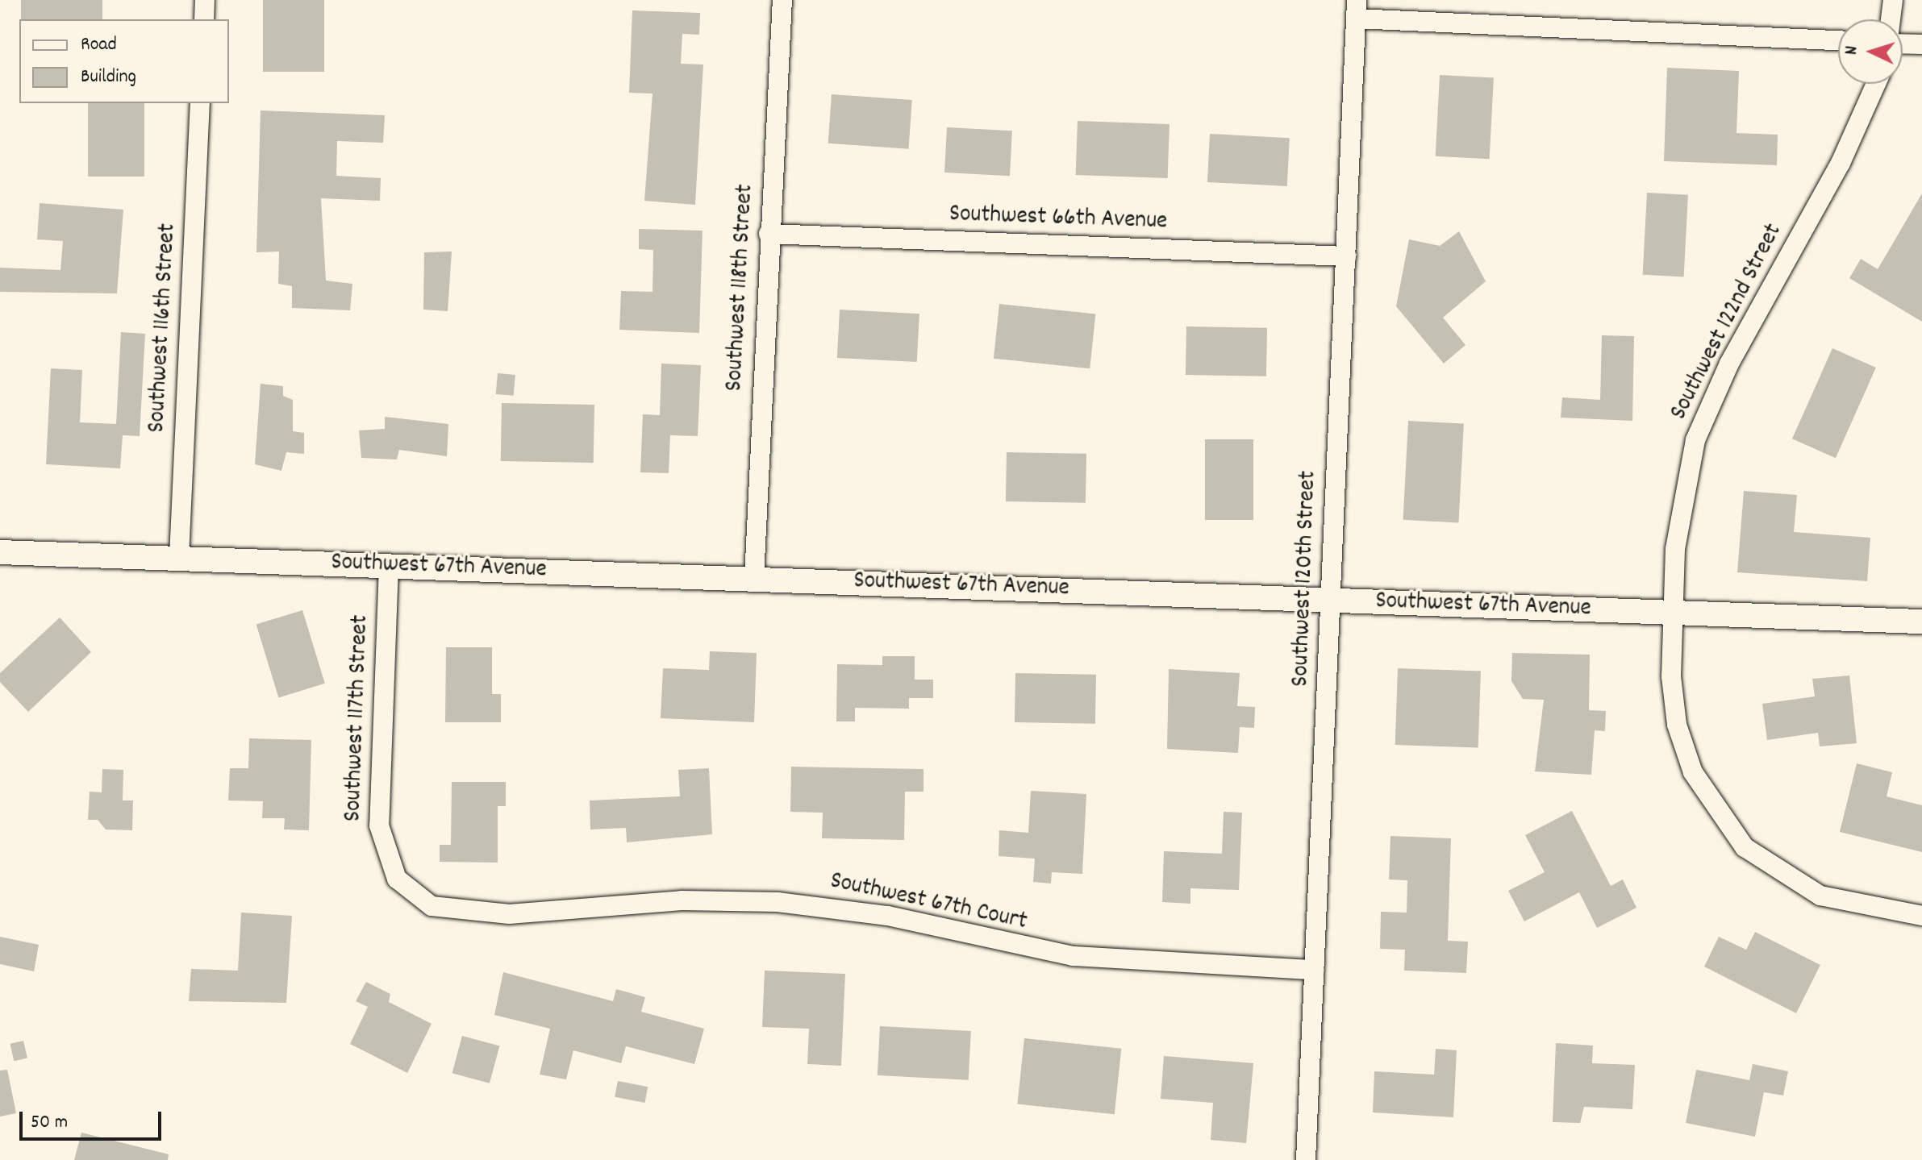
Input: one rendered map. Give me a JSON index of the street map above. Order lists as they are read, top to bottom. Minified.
{"streets":{"main road":["Southwest 67th Avenue"],"street":["Southwest 66th Avenue","Southwest 118th Street","Southwest 122nd Street","Southwest 116th Street","Southwest 120th Street","Southwest 117th Street","Southwest 67th Court"]},"crossings":[["Southwest 66th Avenue","Southwest 118th Street"],["Southwest 66th Avenue","Southwest 120th Street"],["Southwest 118th Street","Southwest 67th Avenue"],["Southwest 122nd Street","Southwest 67th Avenue"],["Southwest 116th Street","Southwest 67th Avenue"],["Southwest 67th Avenue","Southwest 120th Street"],["Southwest 67th Avenue","Southwest 117th Street"],["Southwest 120th Street","Southwest 67th Court"],["Southwest 117th Street","Southwest 67th Court"]],"legend":["Road","Building"],"scale_bar":"50 m","north":"left"}
